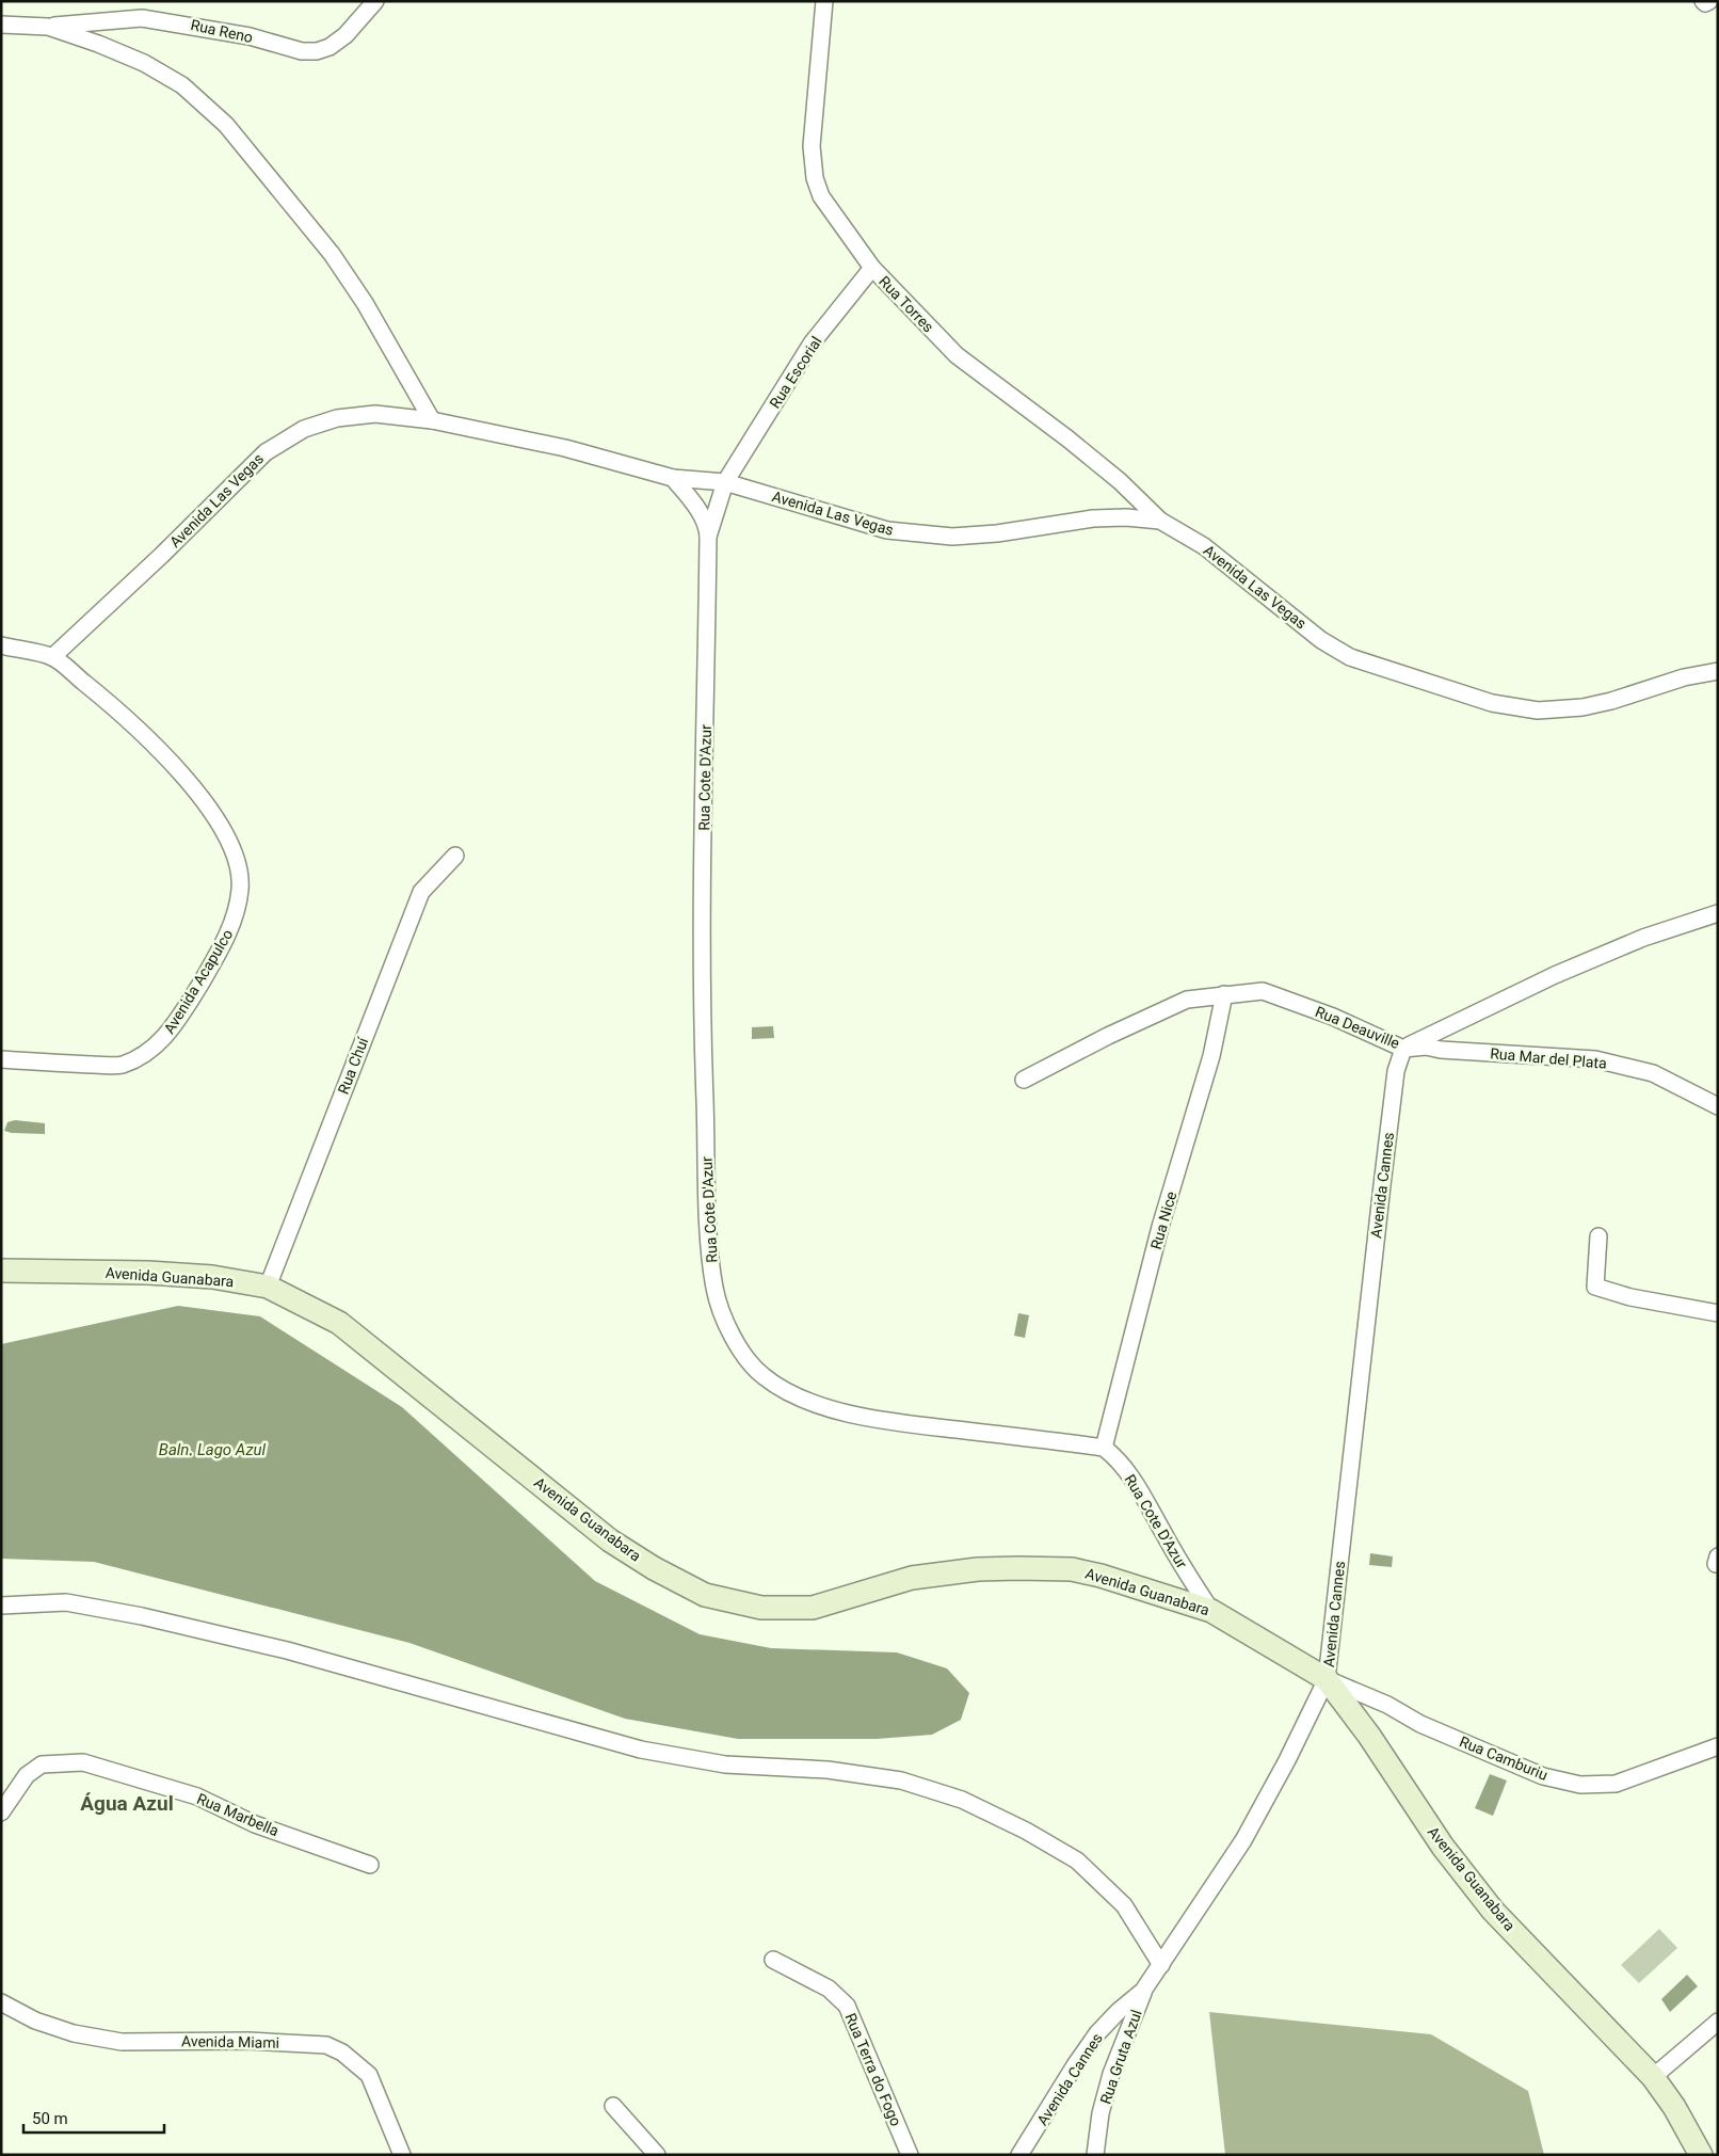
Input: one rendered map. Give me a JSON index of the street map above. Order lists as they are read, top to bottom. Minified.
{"streets":{"street":["Rua Reno","Rua Torres","Rua Escorial","Avenida Las Vegas","Rua Cote D'Azur","Avenida Acapulco","Rua Deauville","Rua Mar del Plata","Rua Chuí","Avenida Cannes","Rua Nice","Avenida Guanabara","Rua Camburiu","Rua Marbella","Avenida Miami","Rua Gruta Azul","Rua Terra do Fogo"]},"crossings":[["Rua Torres","Rua Escorial"],["Rua Torres","Avenida Las Vegas"],["Rua Escorial","Avenida Las Vegas"],["Rua Escorial","Rua Cote D'Azur"],["Avenida Las Vegas","Rua Cote D'Azur"],["Avenida Las Vegas","Avenida Acapulco"],["Rua Cote D'Azur","Rua Nice"],["Rua Cote D'Azur","Avenida Guanabara"],["Rua Deauville","Rua Mar del Plata"],["Rua Deauville","Avenida Cannes"],["Rua Deauville","Rua Nice"],["Rua Mar del Plata","Avenida Cannes"],["Rua Chuí","Avenida Guanabara"],["Avenida Cannes","Avenida Guanabara"],["Avenida Cannes","Rua Camburiu"],["Avenida Cannes","Rua Gruta Azul"],["Avenida Guanabara","Rua Camburiu"]],"districts":["Água Azul"],"water":["Baln. Lago Azul"],"scale_bar":"50 m"}
